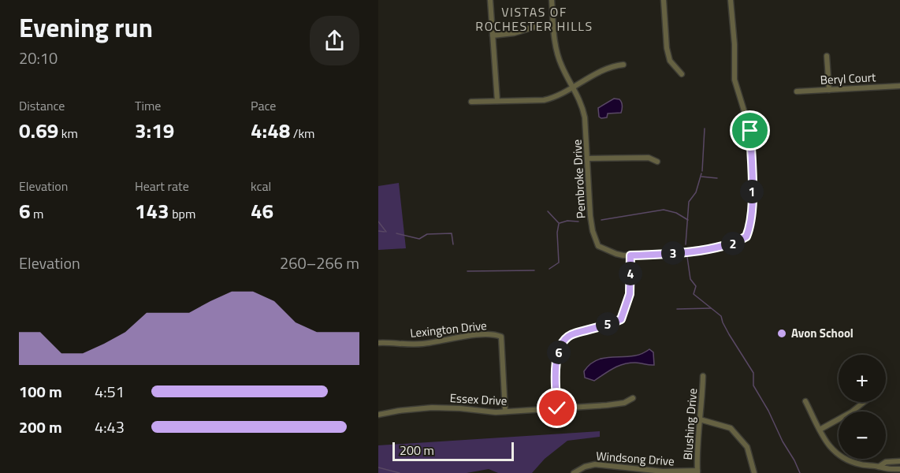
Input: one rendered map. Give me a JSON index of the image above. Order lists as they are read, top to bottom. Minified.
{"streets":{"street":["Beryl Court","Pembroke Drive","Lexington Drive","Essex Drive","Blushing Drive","Windsong Drive"]},"crossings":[["Lexington Drive","Essex Drive"],["Blushing Drive","Windsong Drive"]],"districts":["VISTAS OF ROCHESTER HILLS"],"places":["Avon School"],"scale_bar":"200 m","page":{"heading":["Evening run","20:10"],"stats":[["Distance","0.69 km"],["Time","3:19"],["Pace","4:48 /km"],["Elevation","6 m"],["Heart rate","143 bpm"],["kcal","46"]],"pins":["1","2","3","4","5","6"],"chart":["Elevation","260–266 m"],"map_buttons":["+","−"],"list":[{"name":"100 m","note":"4:51"},{"name":"200 m","note":"4:43"}],"scale":"200 m"}}
